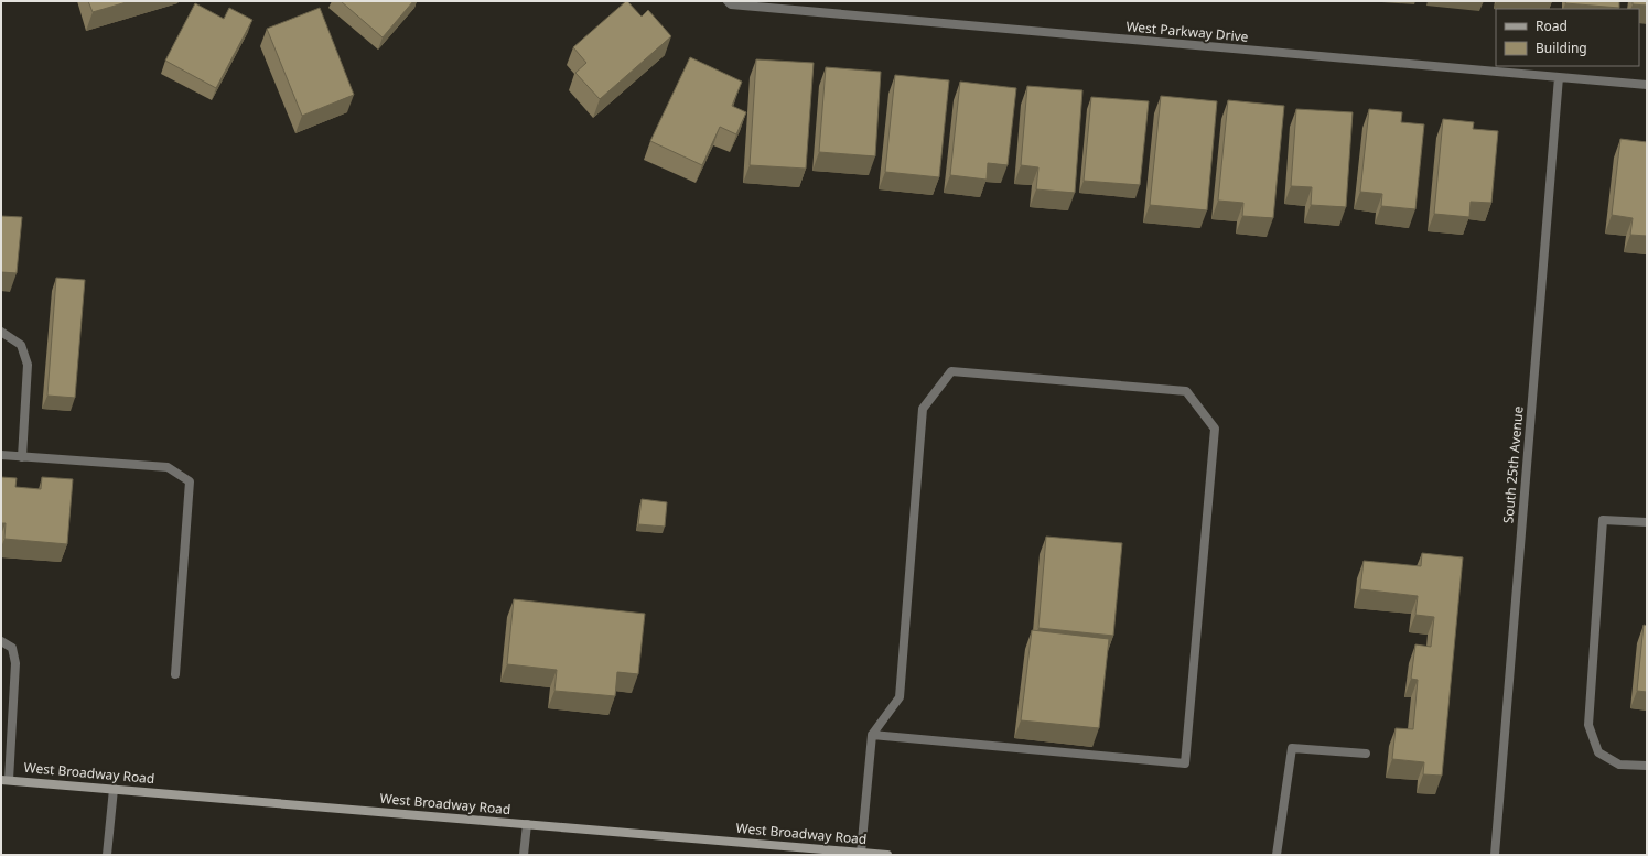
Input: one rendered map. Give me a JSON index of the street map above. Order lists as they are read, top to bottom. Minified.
{"streets":{"main road":["West Broadway Road"],"street":["West Parkway Drive","South 25th Avenue"]},"crossings":[["West Parkway Drive","South 25th Avenue"]],"legend":["Road","Building"]}
